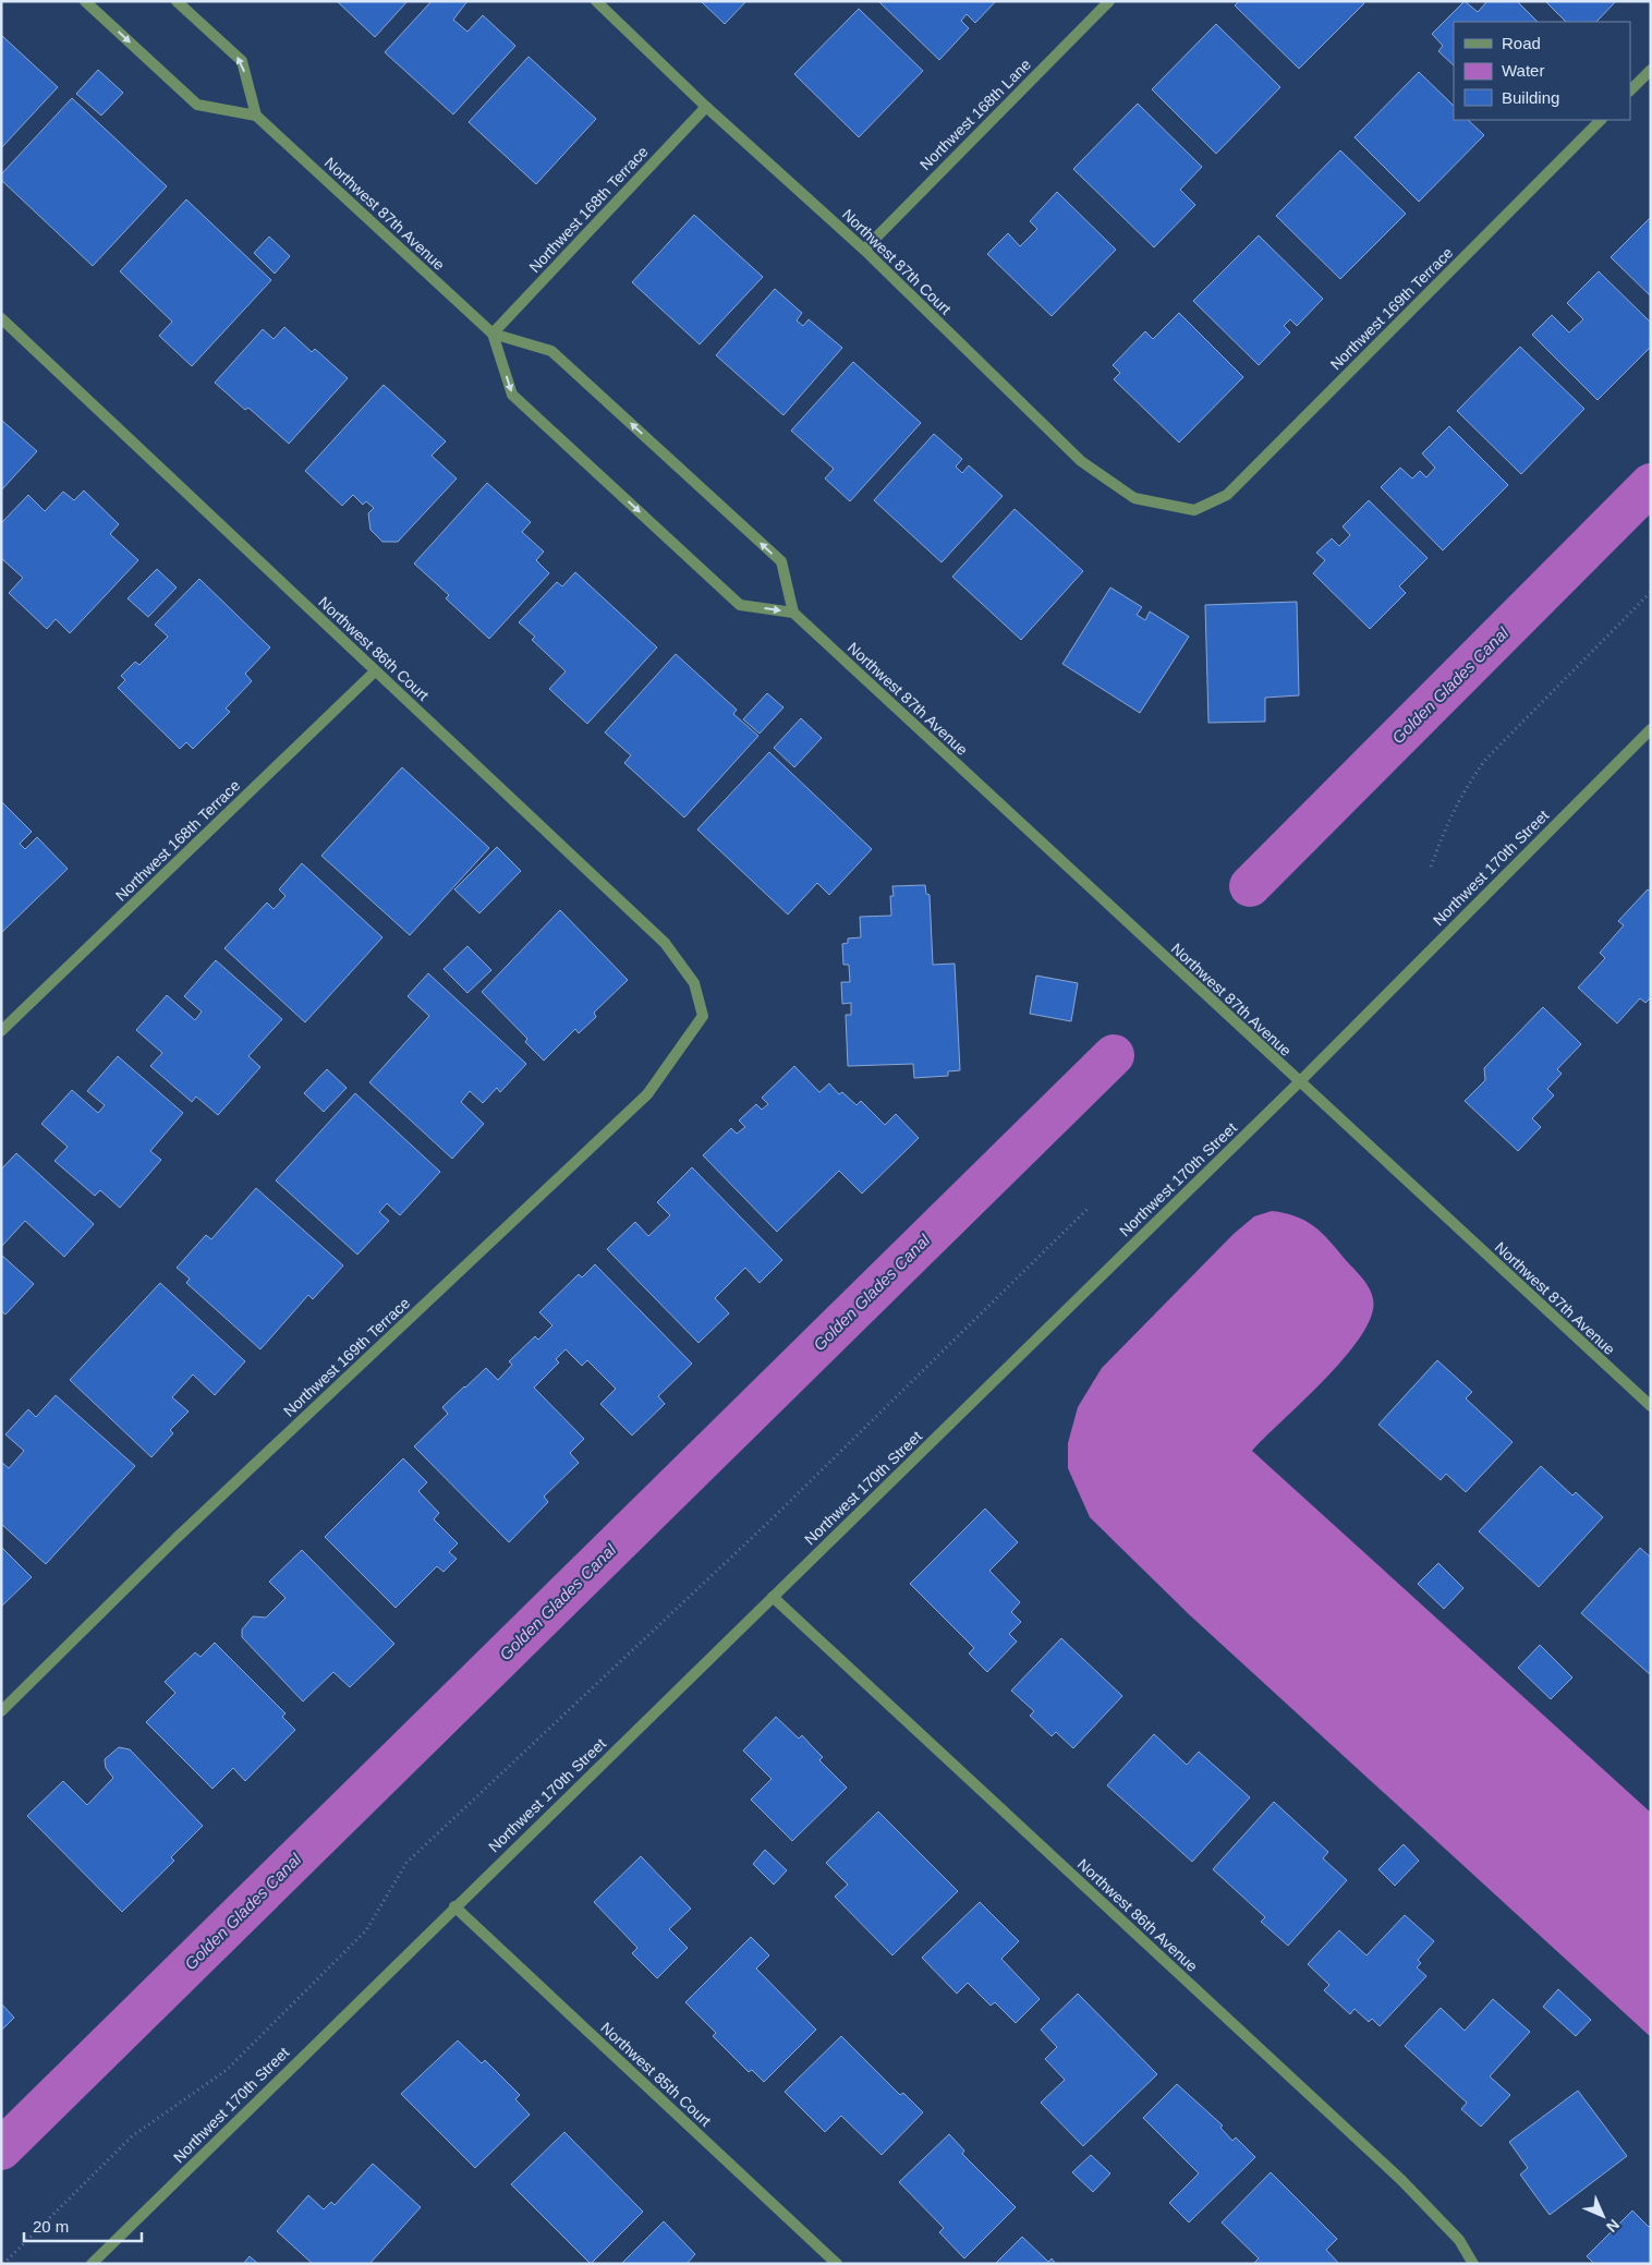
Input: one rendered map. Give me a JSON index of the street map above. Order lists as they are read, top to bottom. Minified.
{"streets":{"street":["Northwest 168th Lane","Northwest 168th Terrace","Northwest 87th Avenue","Northwest 87th Court","Northwest 169th Terrace","Northwest 86th Court","Northwest 170th Street","Northwest 86th Avenue","Northwest 85th Court"]},"crossings":[["Northwest 168th Lane","Northwest 87th Court"],["Northwest 168th Terrace","Northwest 87th Avenue"],["Northwest 168th Terrace","Northwest 87th Court"],["Northwest 168th Terrace","Northwest 86th Court"],["Northwest 87th Avenue","Northwest 170th Street"],["Northwest 87th Court","Northwest 169th Terrace"],["Northwest 169th Terrace","Northwest 86th Court"],["Northwest 170th Street","Northwest 86th Avenue"],["Northwest 170th Street","Northwest 85th Court"]],"water":["Golden Glades Canal"],"legend":["Road","Water","Building"],"scale_bar":"20 m","north":"bottom right"}
